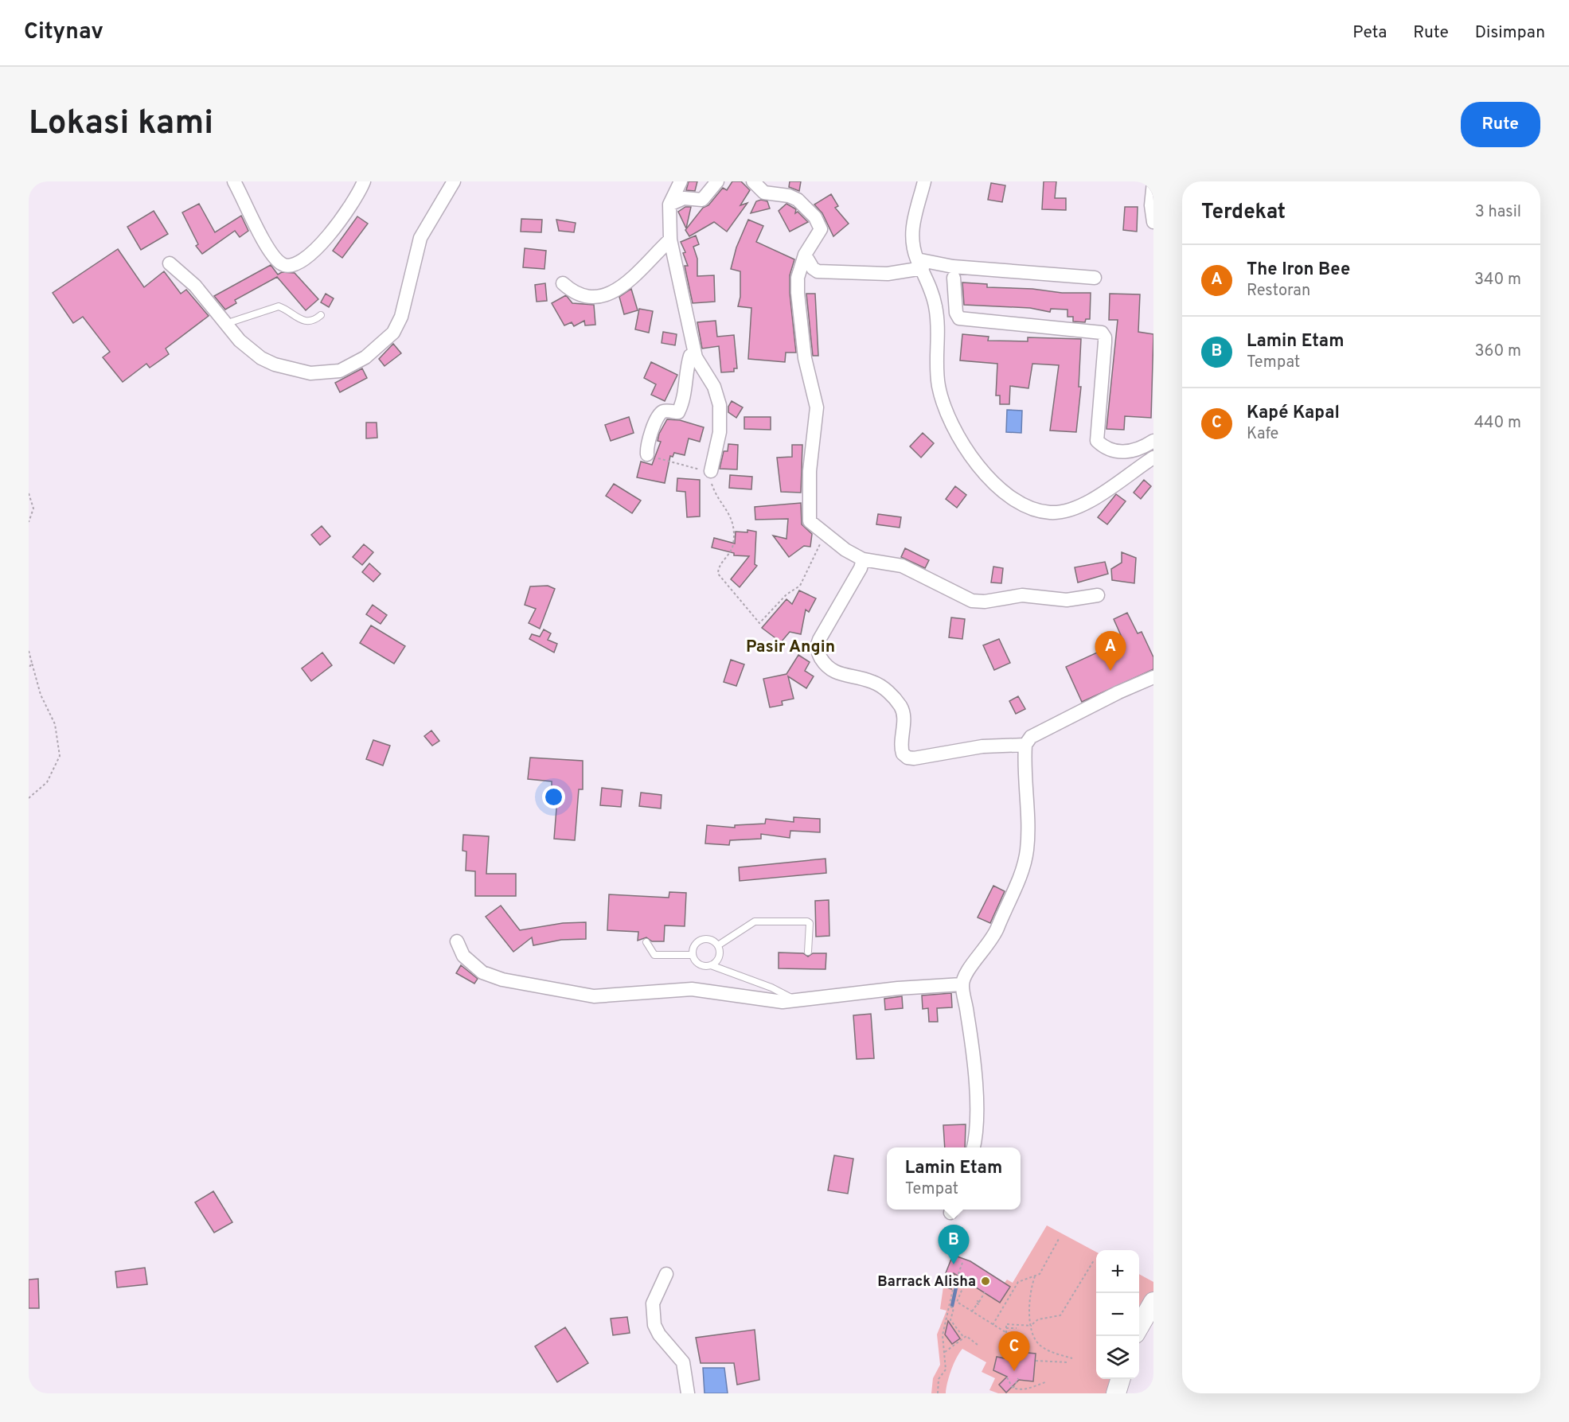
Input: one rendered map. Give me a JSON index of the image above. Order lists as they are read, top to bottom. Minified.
{"districts":["Pasir Angin"],"places":["Barrack Alisha"],"page":{"header":"Citynav","nav":["Peta","Rute","Disimpan"],"buttons":"Rute","title":"Lokasi kami","heading":["Terdekat","3 hasil"],"list":[{"mark":"A","name":"The Iron Bee","note":"Restoran","value":"340 m"},{"mark":"B","name":"Lamin Etam","note":"Tempat","value":"360 m"},{"mark":"C","name":"Kapé Kapal","note":"Kafe","value":"440 m"}],"pins":["A","B","C"],"popup":["Lamin Etam","Tempat"],"map_buttons":["+","−"]}}
